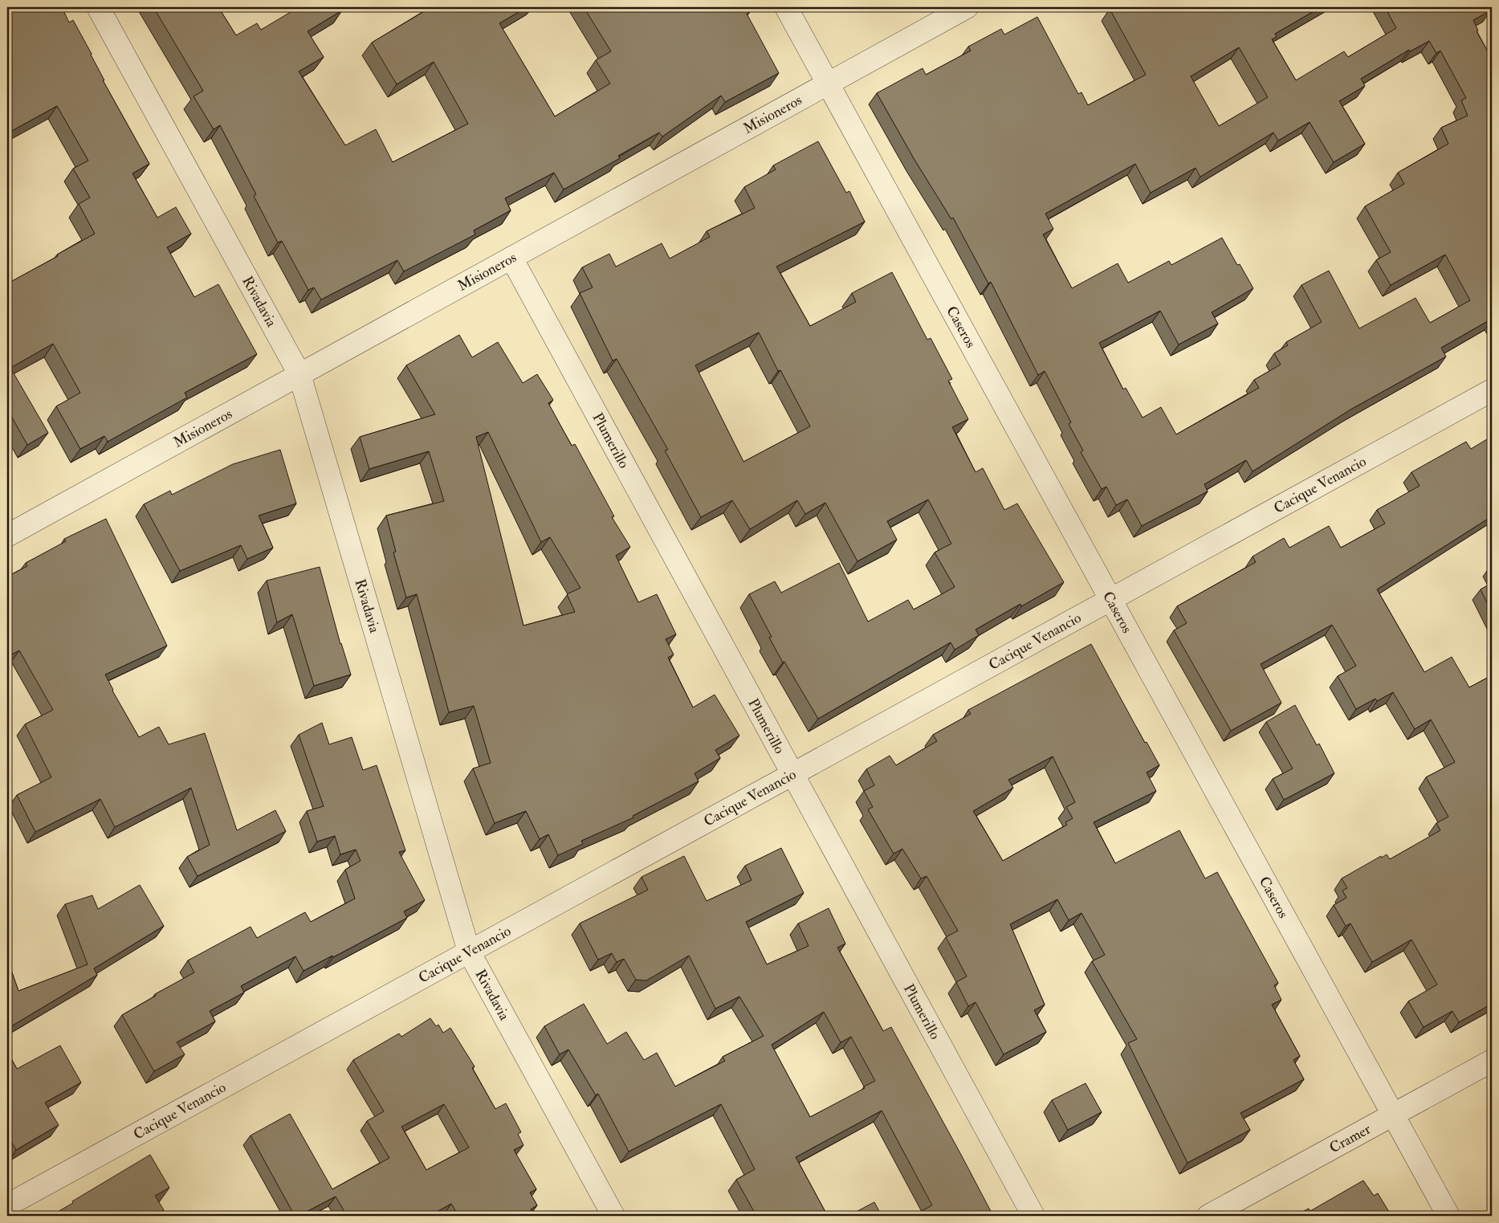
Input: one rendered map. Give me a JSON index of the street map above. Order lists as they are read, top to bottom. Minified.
{"streets":{"street":["Misioneros","Rivadavia","Caseros","Plumerillo","Cacique Venancio","Cramer"]},"crossings":[["Misioneros","Rivadavia"],["Misioneros","Caseros"],["Misioneros","Plumerillo"],["Rivadavia","Cacique Venancio"],["Caseros","Cacique Venancio"],["Caseros","Cramer"],["Plumerillo","Cacique Venancio"]]}
